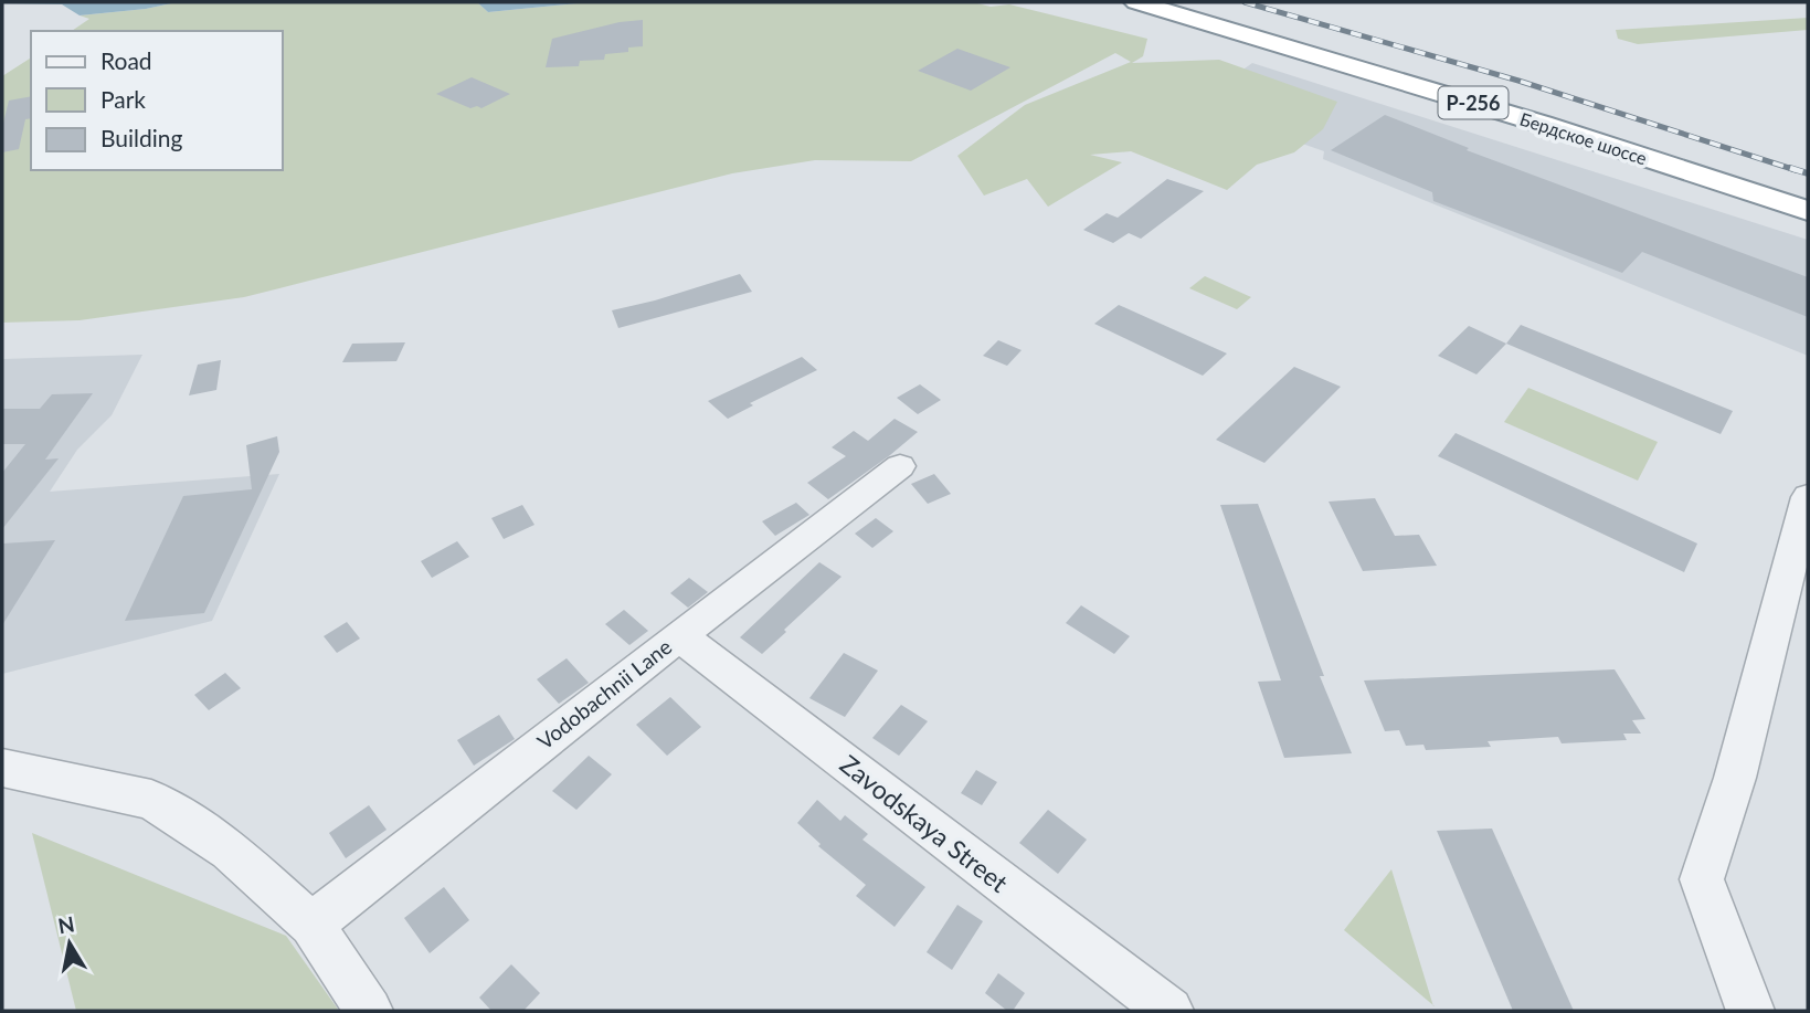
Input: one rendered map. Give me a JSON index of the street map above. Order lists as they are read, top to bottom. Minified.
{"streets":{"highway":["Р-256","Бердское шоссе"],"street":["Vodobachnii Lane","Zavodskaya Street"]},"crossings":[["Vodobachnii Lane","Zavodskaya Street"]],"legend":["Road","Park","Building"],"north":"top"}
